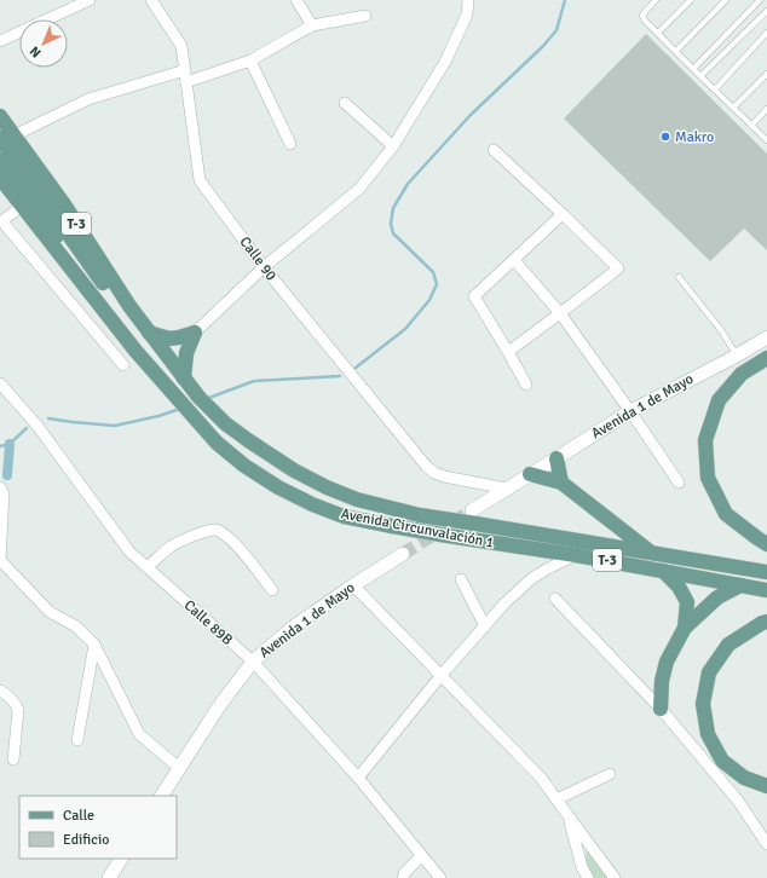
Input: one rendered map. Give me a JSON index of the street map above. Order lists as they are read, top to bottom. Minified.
{"streets":{"main road":["T-3","Avenida Circunvalación 1"],"street":["Calle 90","Avenida 1 de Mayo","Calle 89B"]},"crossings":[["T-3","Avenida Circunvalación 1"],["Calle 90","Avenida 1 de Mayo"],["Avenida 1 de Mayo","Avenida Circunvalación 1"],["Avenida 1 de Mayo","Calle 89B"]],"places":["Makro"],"legend":["Calle","Edificio"],"north":"bottom left"}
